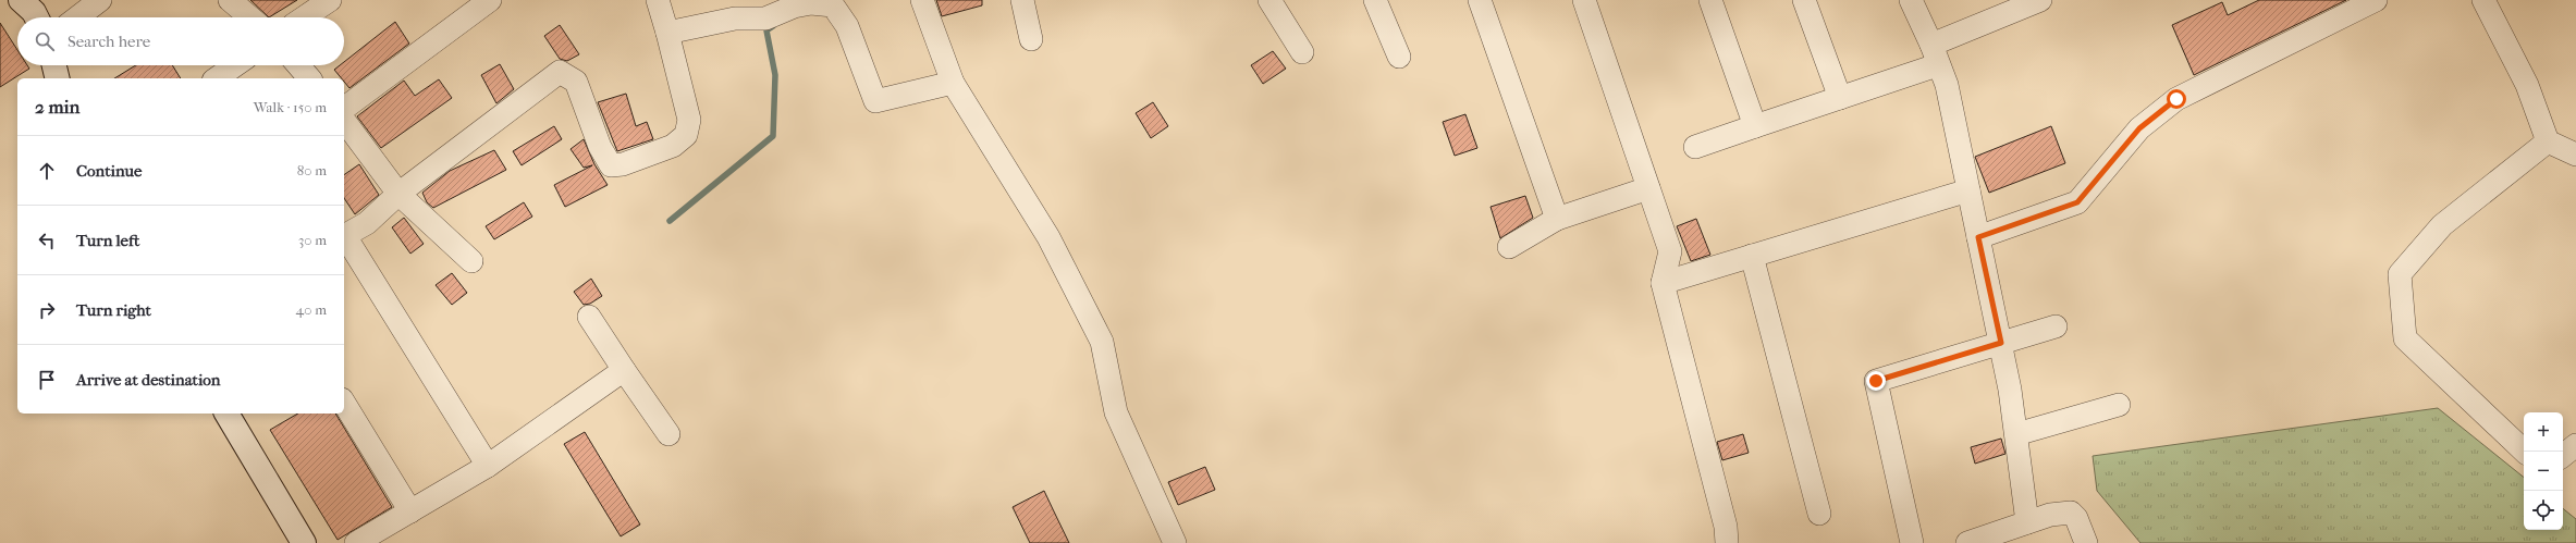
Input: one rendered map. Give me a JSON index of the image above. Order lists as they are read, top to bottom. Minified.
{"page":{"search":"Search here","heading":["2 min","Walk · 150 m"],"list":[["Continue","80 m"],["Turn left","30 m"],["Turn right","40 m"],"Arrive at destination"],"map_buttons":["+","−"]}}
